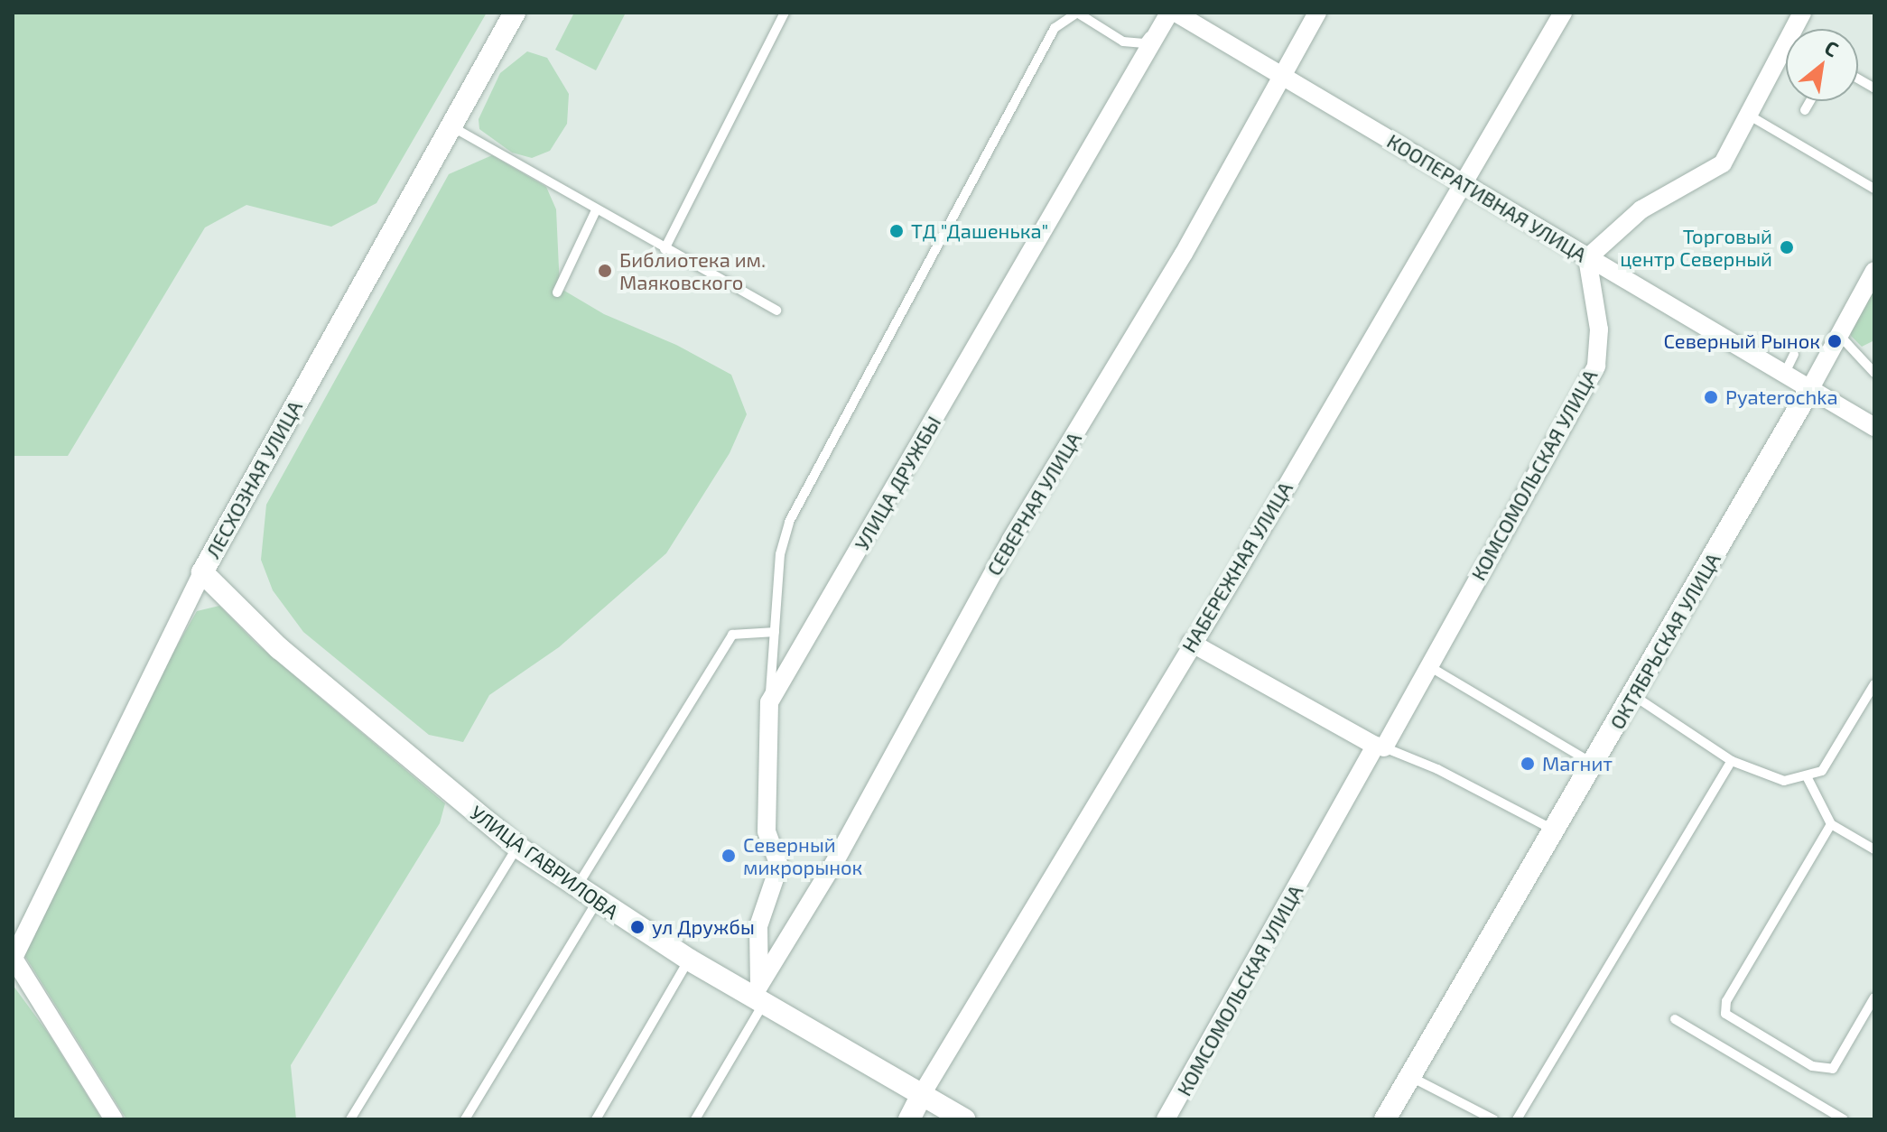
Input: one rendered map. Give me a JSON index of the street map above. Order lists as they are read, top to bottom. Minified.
{"streets":{"street":["КООПЕРАТИВНАЯ УЛИЦА","КОМСОМОЛЬСКАЯ УЛИЦА","ЛЕСХОЗНАЯ УЛИЦА","УЛИЦА ДРУЖБЫ","СЕВЕРНАЯ УЛИЦА","НАБЕРЕЖНАЯ УЛИЦА","ОКТЯБРЬСКАЯ УЛИЦА","УЛИЦА ГАВРИЛОВА"]},"crossings":[["КООПЕРАТИВНАЯ УЛИЦА","КОМСОМОЛЬСКАЯ УЛИЦА"],["КООПЕРАТИВНАЯ УЛИЦА","СЕВЕРНАЯ УЛИЦА"],["КООПЕРАТИВНАЯ УЛИЦА","НАБЕРЕЖНАЯ УЛИЦА"],["КООПЕРАТИВНАЯ УЛИЦА","ОКТЯБРЬСКАЯ УЛИЦА"],["ЛЕСХОЗНАЯ УЛИЦА","УЛИЦА ГАВРИЛОВА"],["УЛИЦА ДРУЖБЫ","СЕВЕРНАЯ УЛИЦА"],["УЛИЦА ДРУЖБЫ","УЛИЦА ГАВРИЛОВА"],["СЕВЕРНАЯ УЛИЦА","УЛИЦА ГАВРИЛОВА"],["НАБЕРЕЖНАЯ УЛИЦА","УЛИЦА ГАВРИЛОВА"]],"places":["ТД \"Дашенька\"","Торговый центр Северный","Библиотека им. Маяковского","Северный Рынок","Pyaterochka","Магнит","Северный микрорынок","ул Дружбы"],"north":"top right"}
